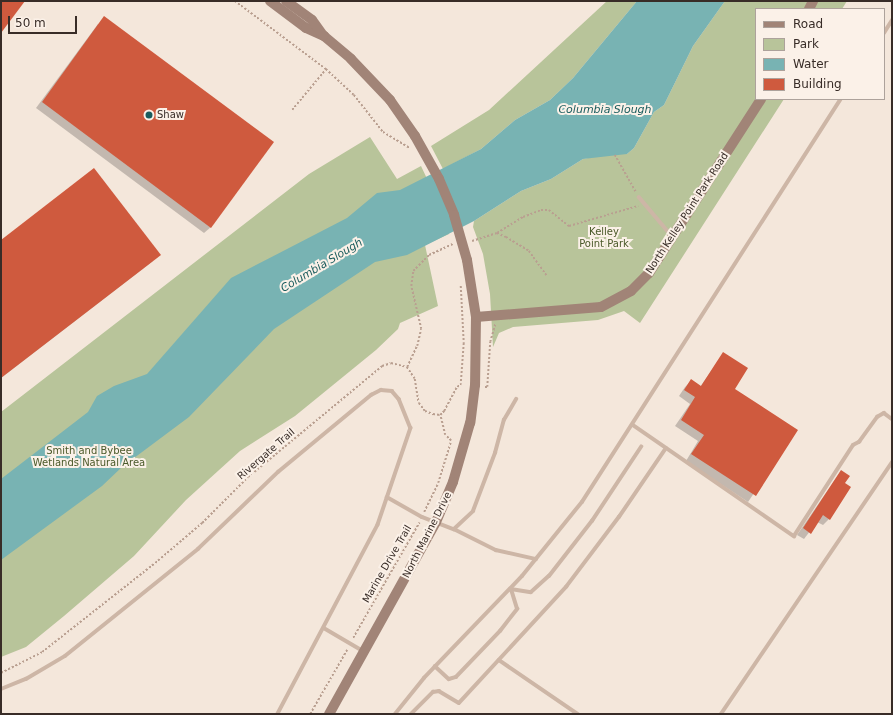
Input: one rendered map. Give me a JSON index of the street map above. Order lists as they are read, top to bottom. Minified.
{"streets":{"main road":["North Kelley Point Park Road","North Marine Drive"],"path":["Rivergate Trail","Marine Drive Trail"]},"crossings":[["North Kelley Point Park Road","North Marine Drive"]],"water":["Columbia Slough"],"parks":["Kelley Point Park","Smith and Bybee Wetlands Natural Area"],"places":["Shaw"],"legend":["Road","Park","Water","Building"],"scale_bar":"50 m"}
